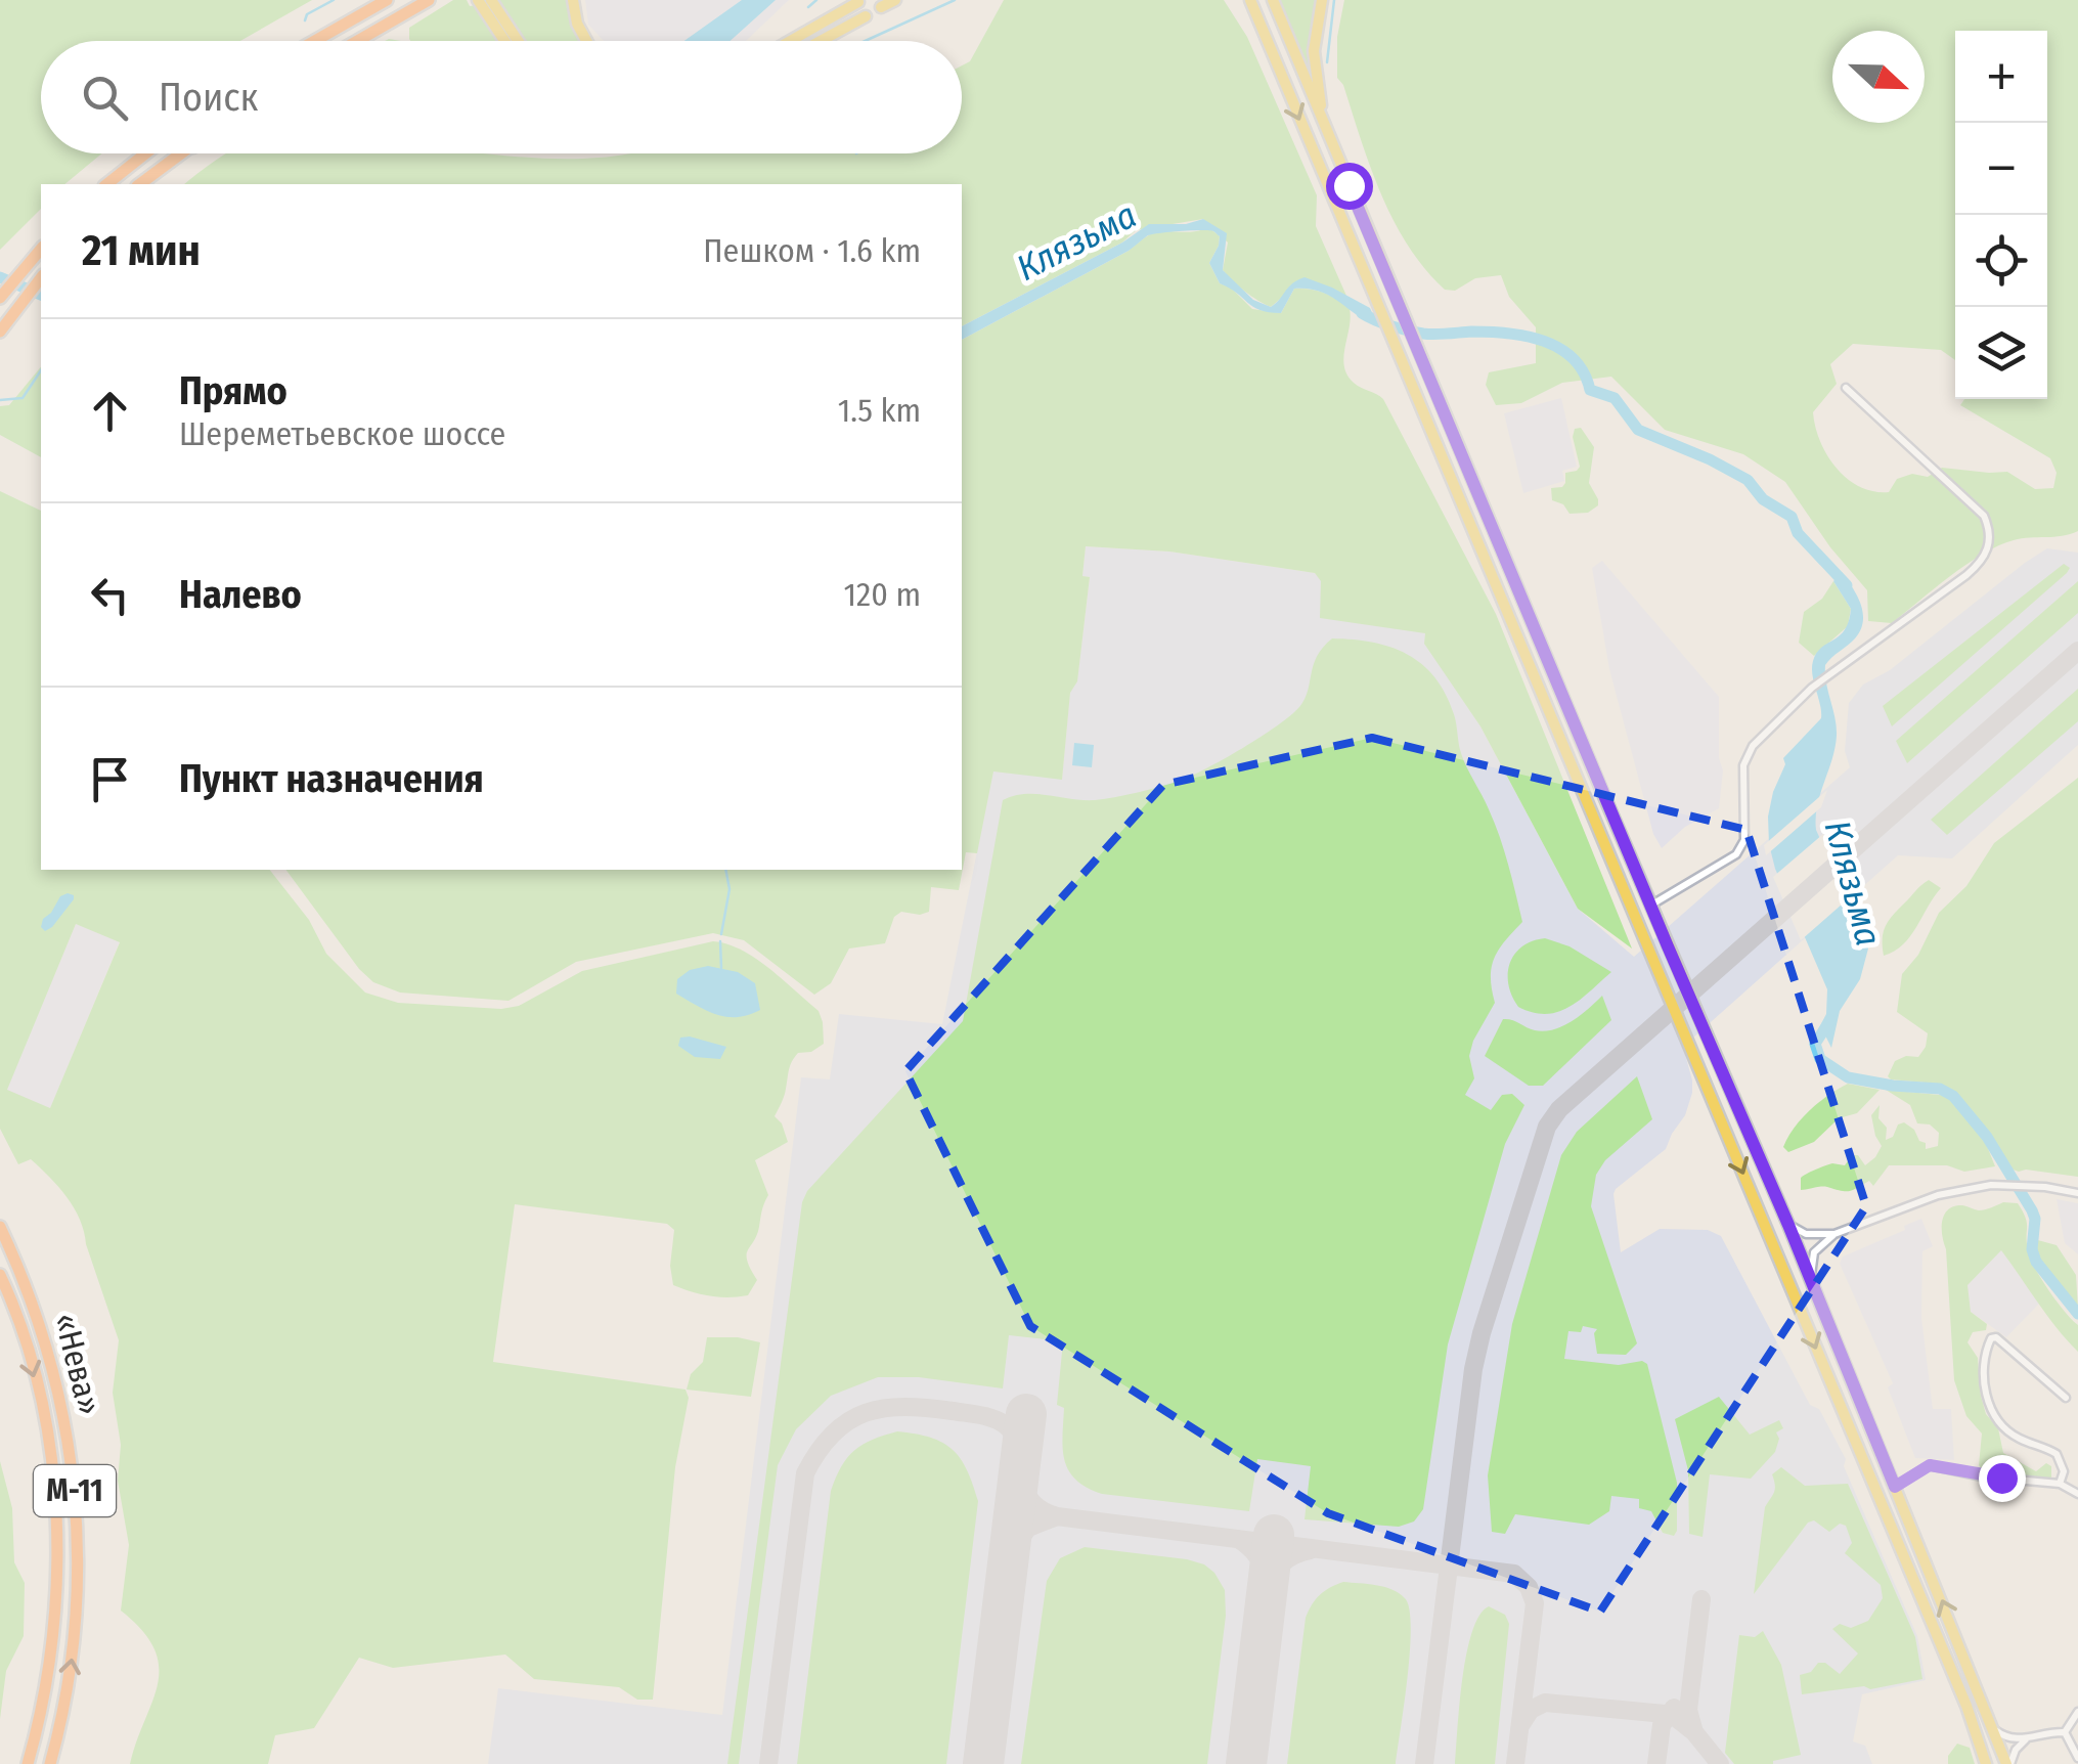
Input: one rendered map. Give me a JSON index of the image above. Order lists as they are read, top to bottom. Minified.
{"streets":{"highway":["«Нева»","М-11"]},"water":["Клязьма"],"north":"right","page":{"map_buttons":["+","−"],"search":"Поиск","heading":["21 мин","Пешком · 1.6 km"],"list":[["Прямо","Шереметьевское шоссе","1.5 km"],["Налево","120 m"],"Пункт назначения"]}}
